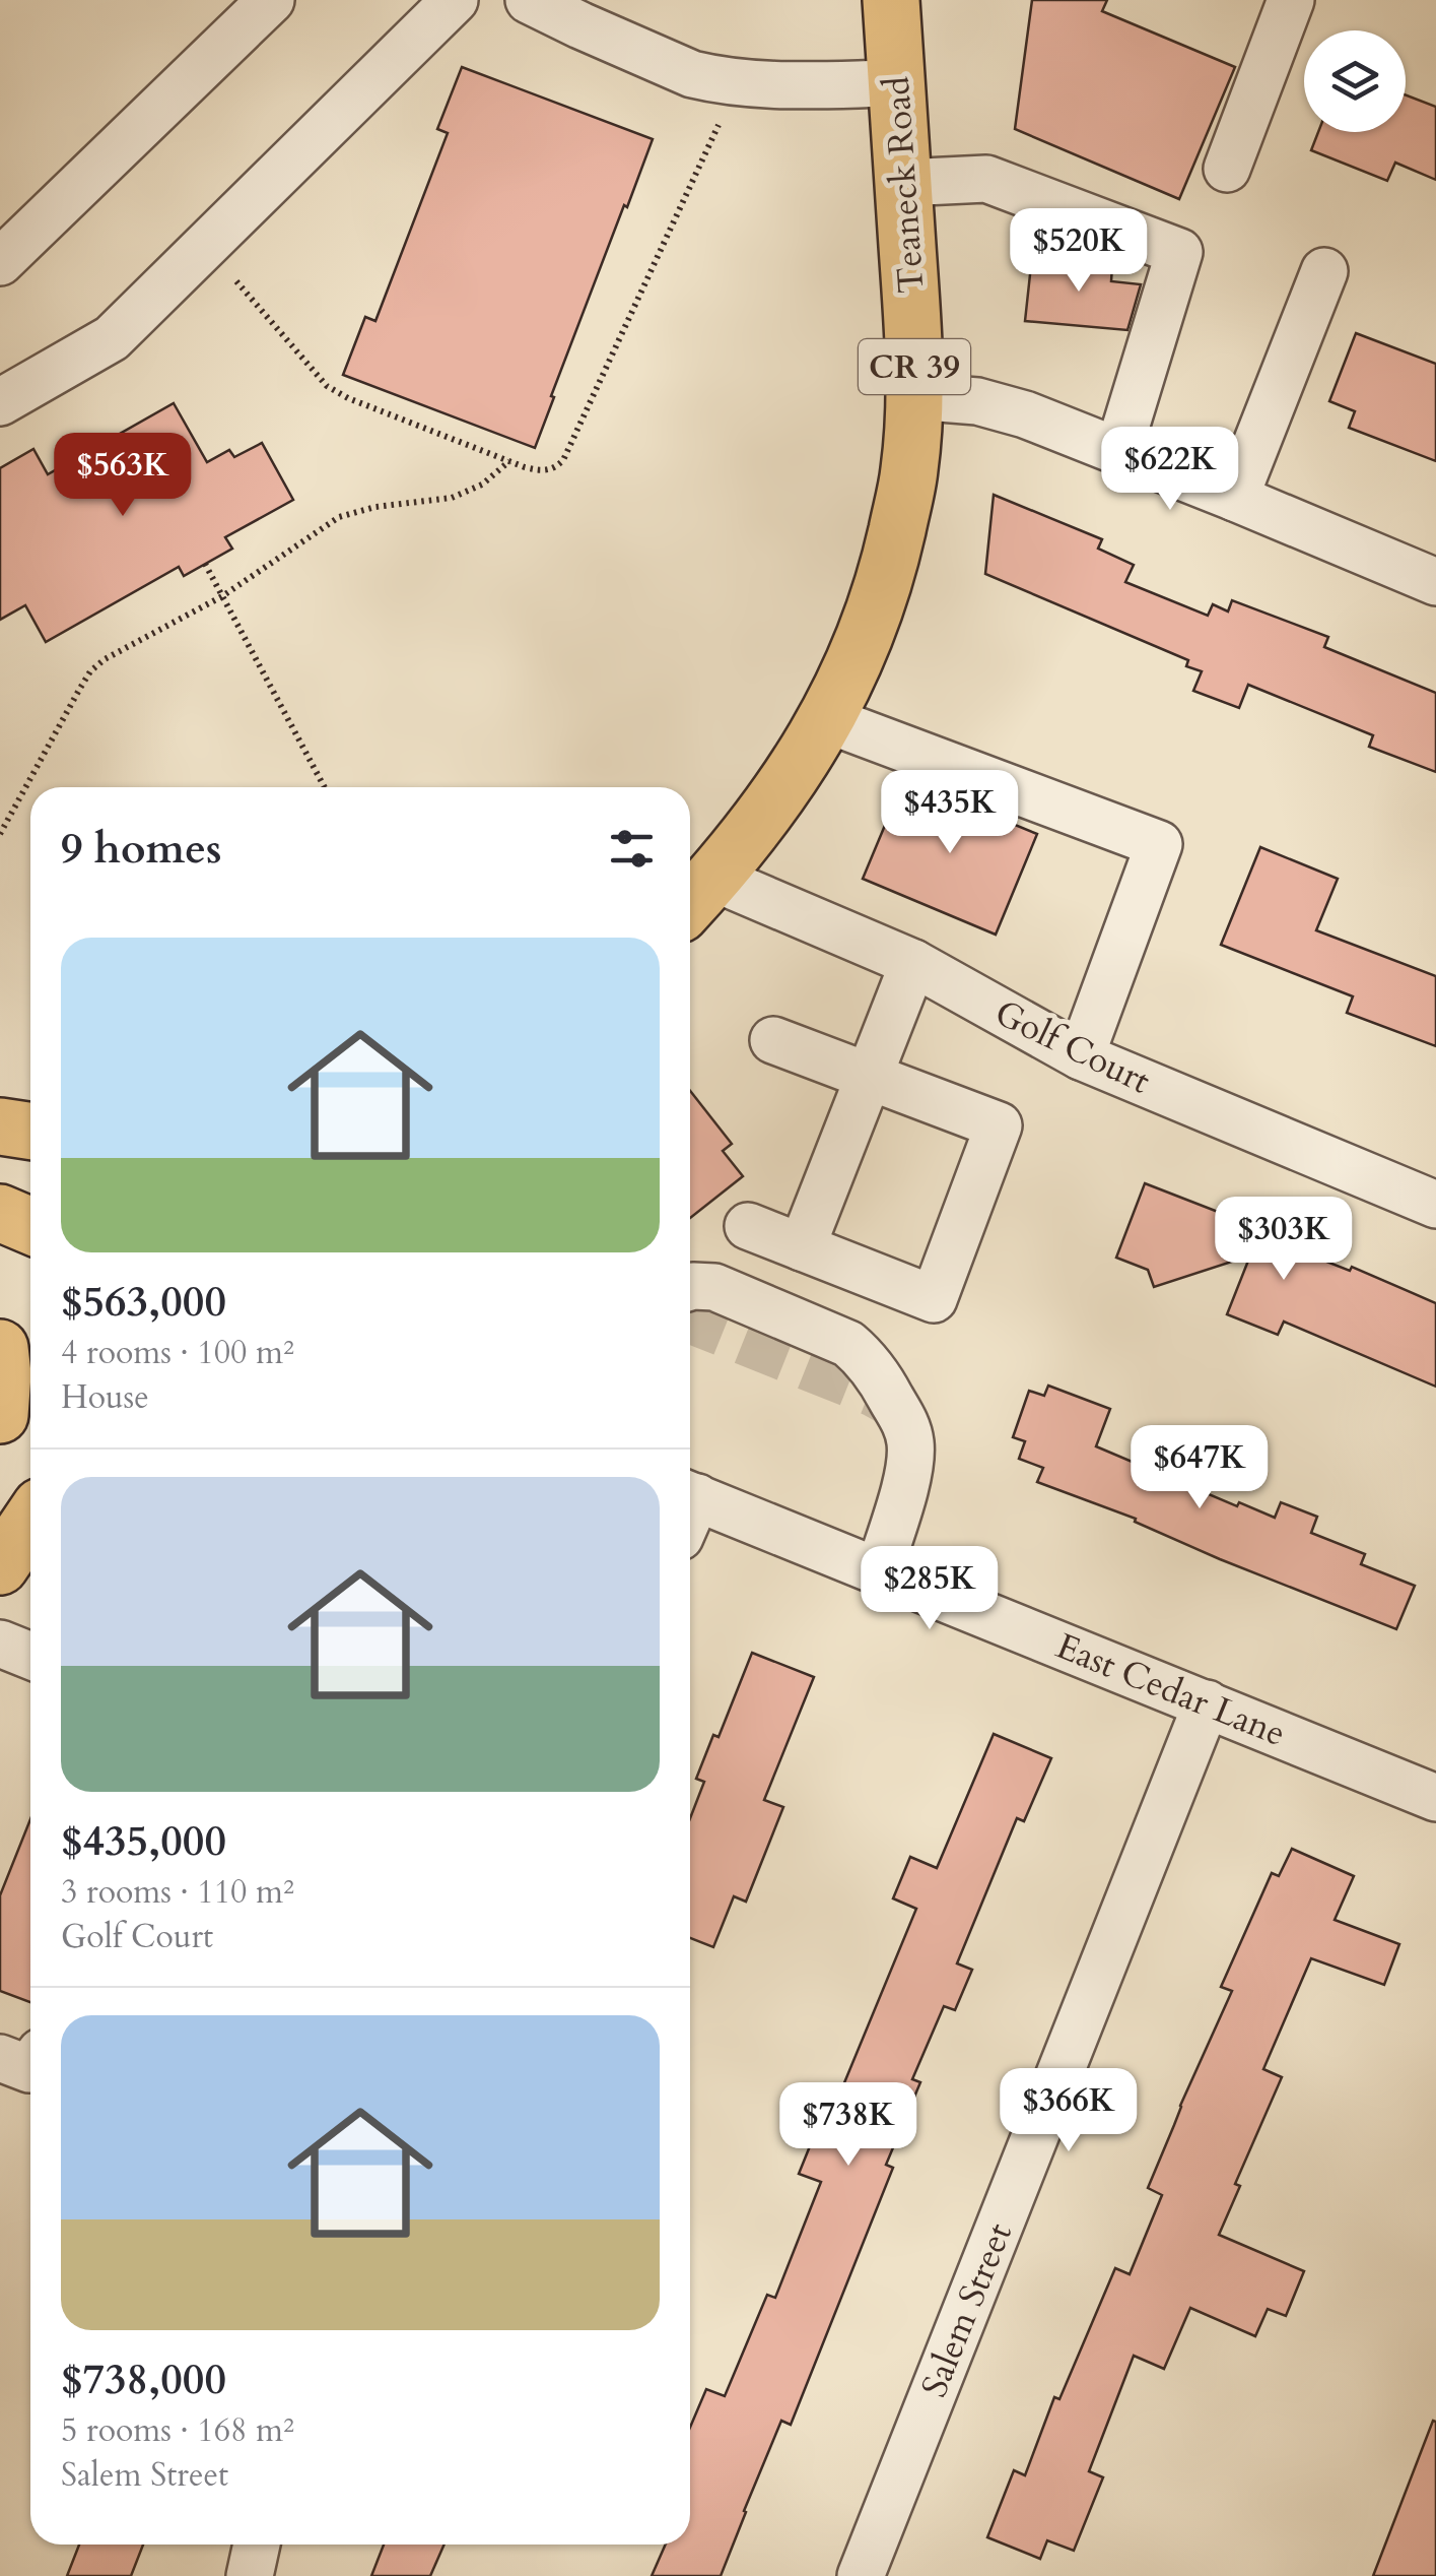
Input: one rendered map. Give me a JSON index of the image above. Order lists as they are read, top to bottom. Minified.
{"streets":{"main road":["Teaneck Road","CR 39"],"street":["Golf Court","East Cedar Lane","Salem Street"]},"crossings":[["Teaneck Road","Golf Court"],["East Cedar Lane","Salem Street"]],"page":{"price":["$520K","$622K","$563K","$435K","$303K","$647K","$285K","$366K","$738K"],"heading":"9 homes","list":[{"name":"$563,000","note":"4 rooms · 100 m² · House"},{"name":"$435,000","note":"3 rooms · 110 m² · Golf Court"},{"name":"$738,000","note":"5 rooms · 168 m² · Salem Street"}]}}
